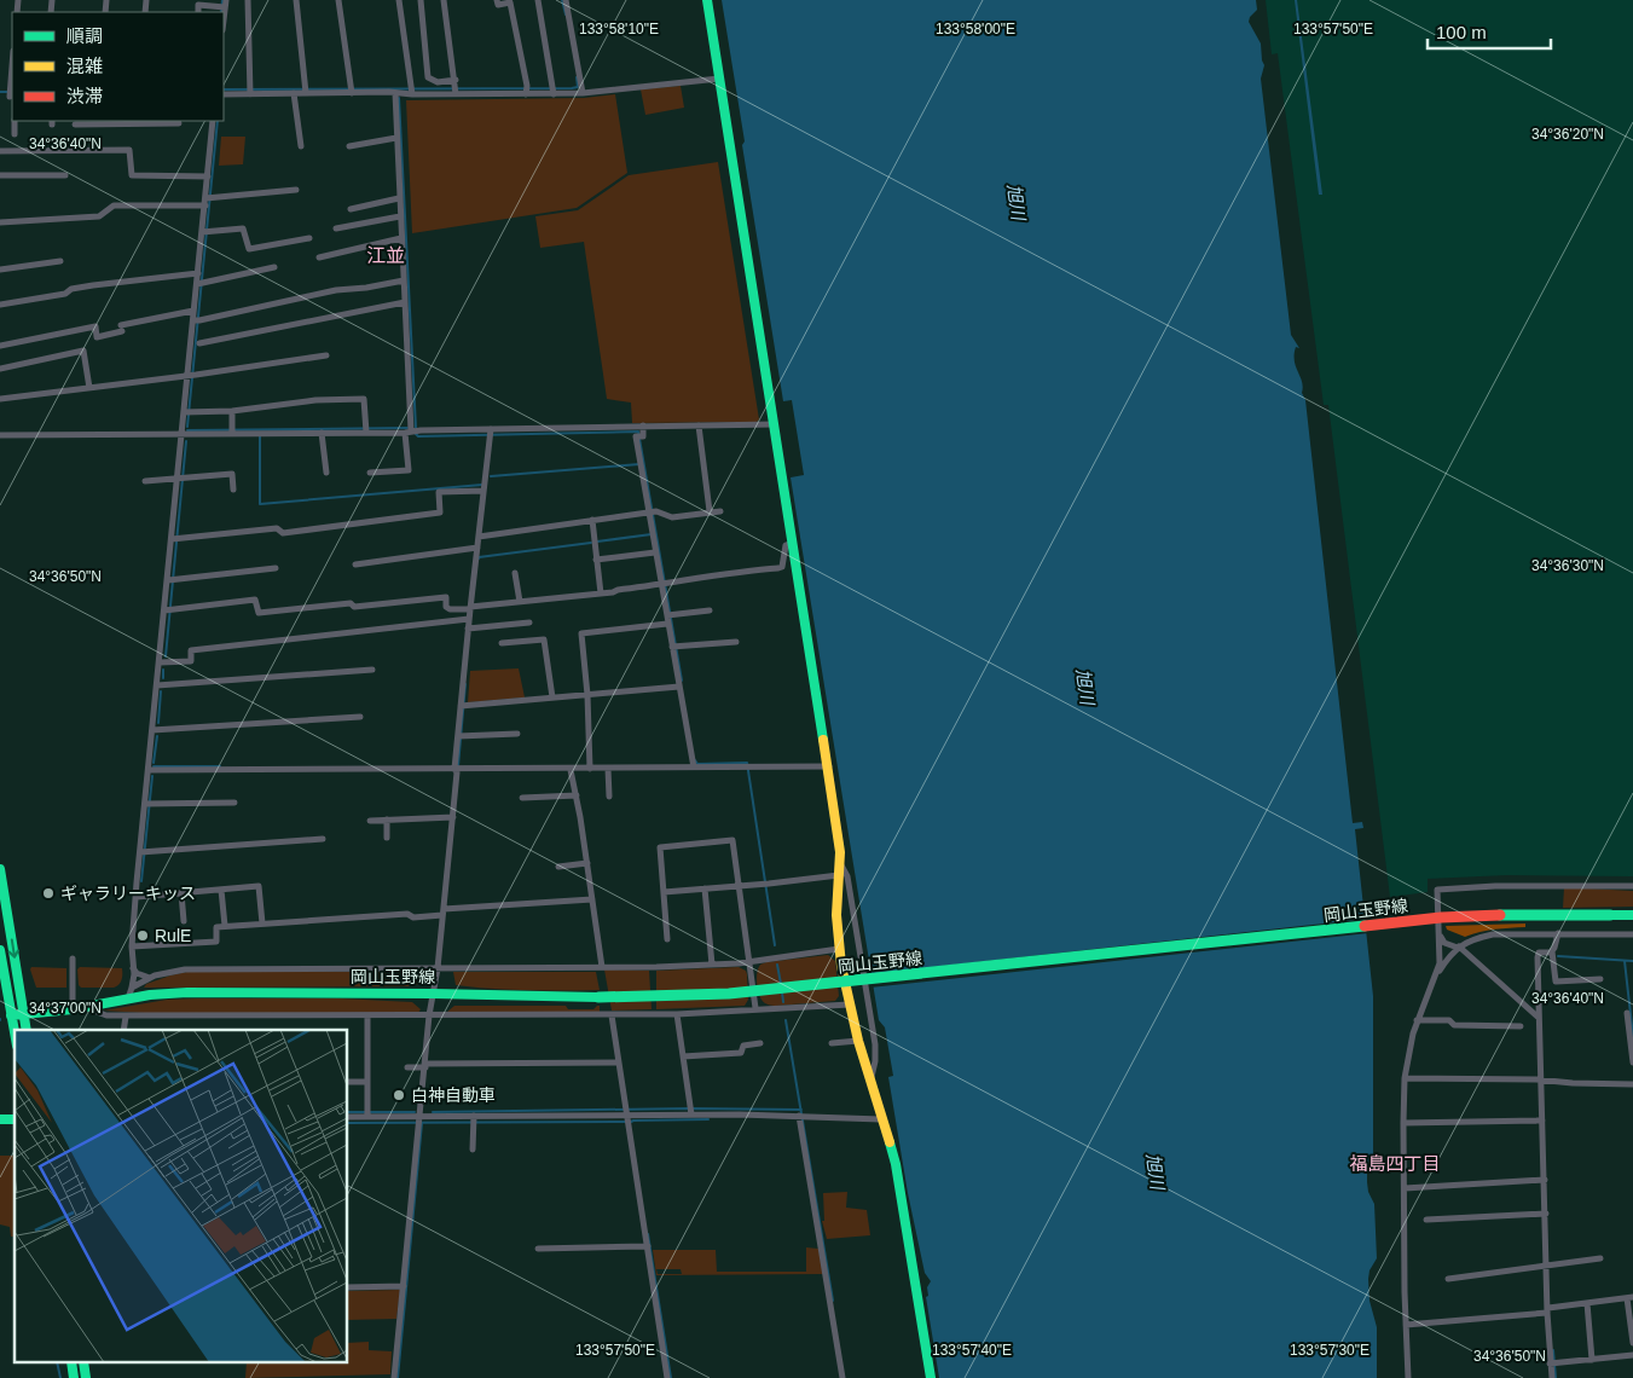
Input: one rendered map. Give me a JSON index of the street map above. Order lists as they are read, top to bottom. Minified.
{"streets":{"main road":["岡山玉野線"]},"districts":["江並","福島四丁目"],"water":["旭川"],"places":["ギャラリーキッス","RulE","白神自動車"],"legend":["順調","混雑","渋滞"],"scale_bar":"100 m","coordinates":["133°58'10\"E","133°58'00\"E","133°57'50\"E","34°36'20\"N","34°36'40\"N","34°36'30\"N","34°36'50\"N","34°37'00\"N","133°57'40\"E","133°57'30\"E"]}
